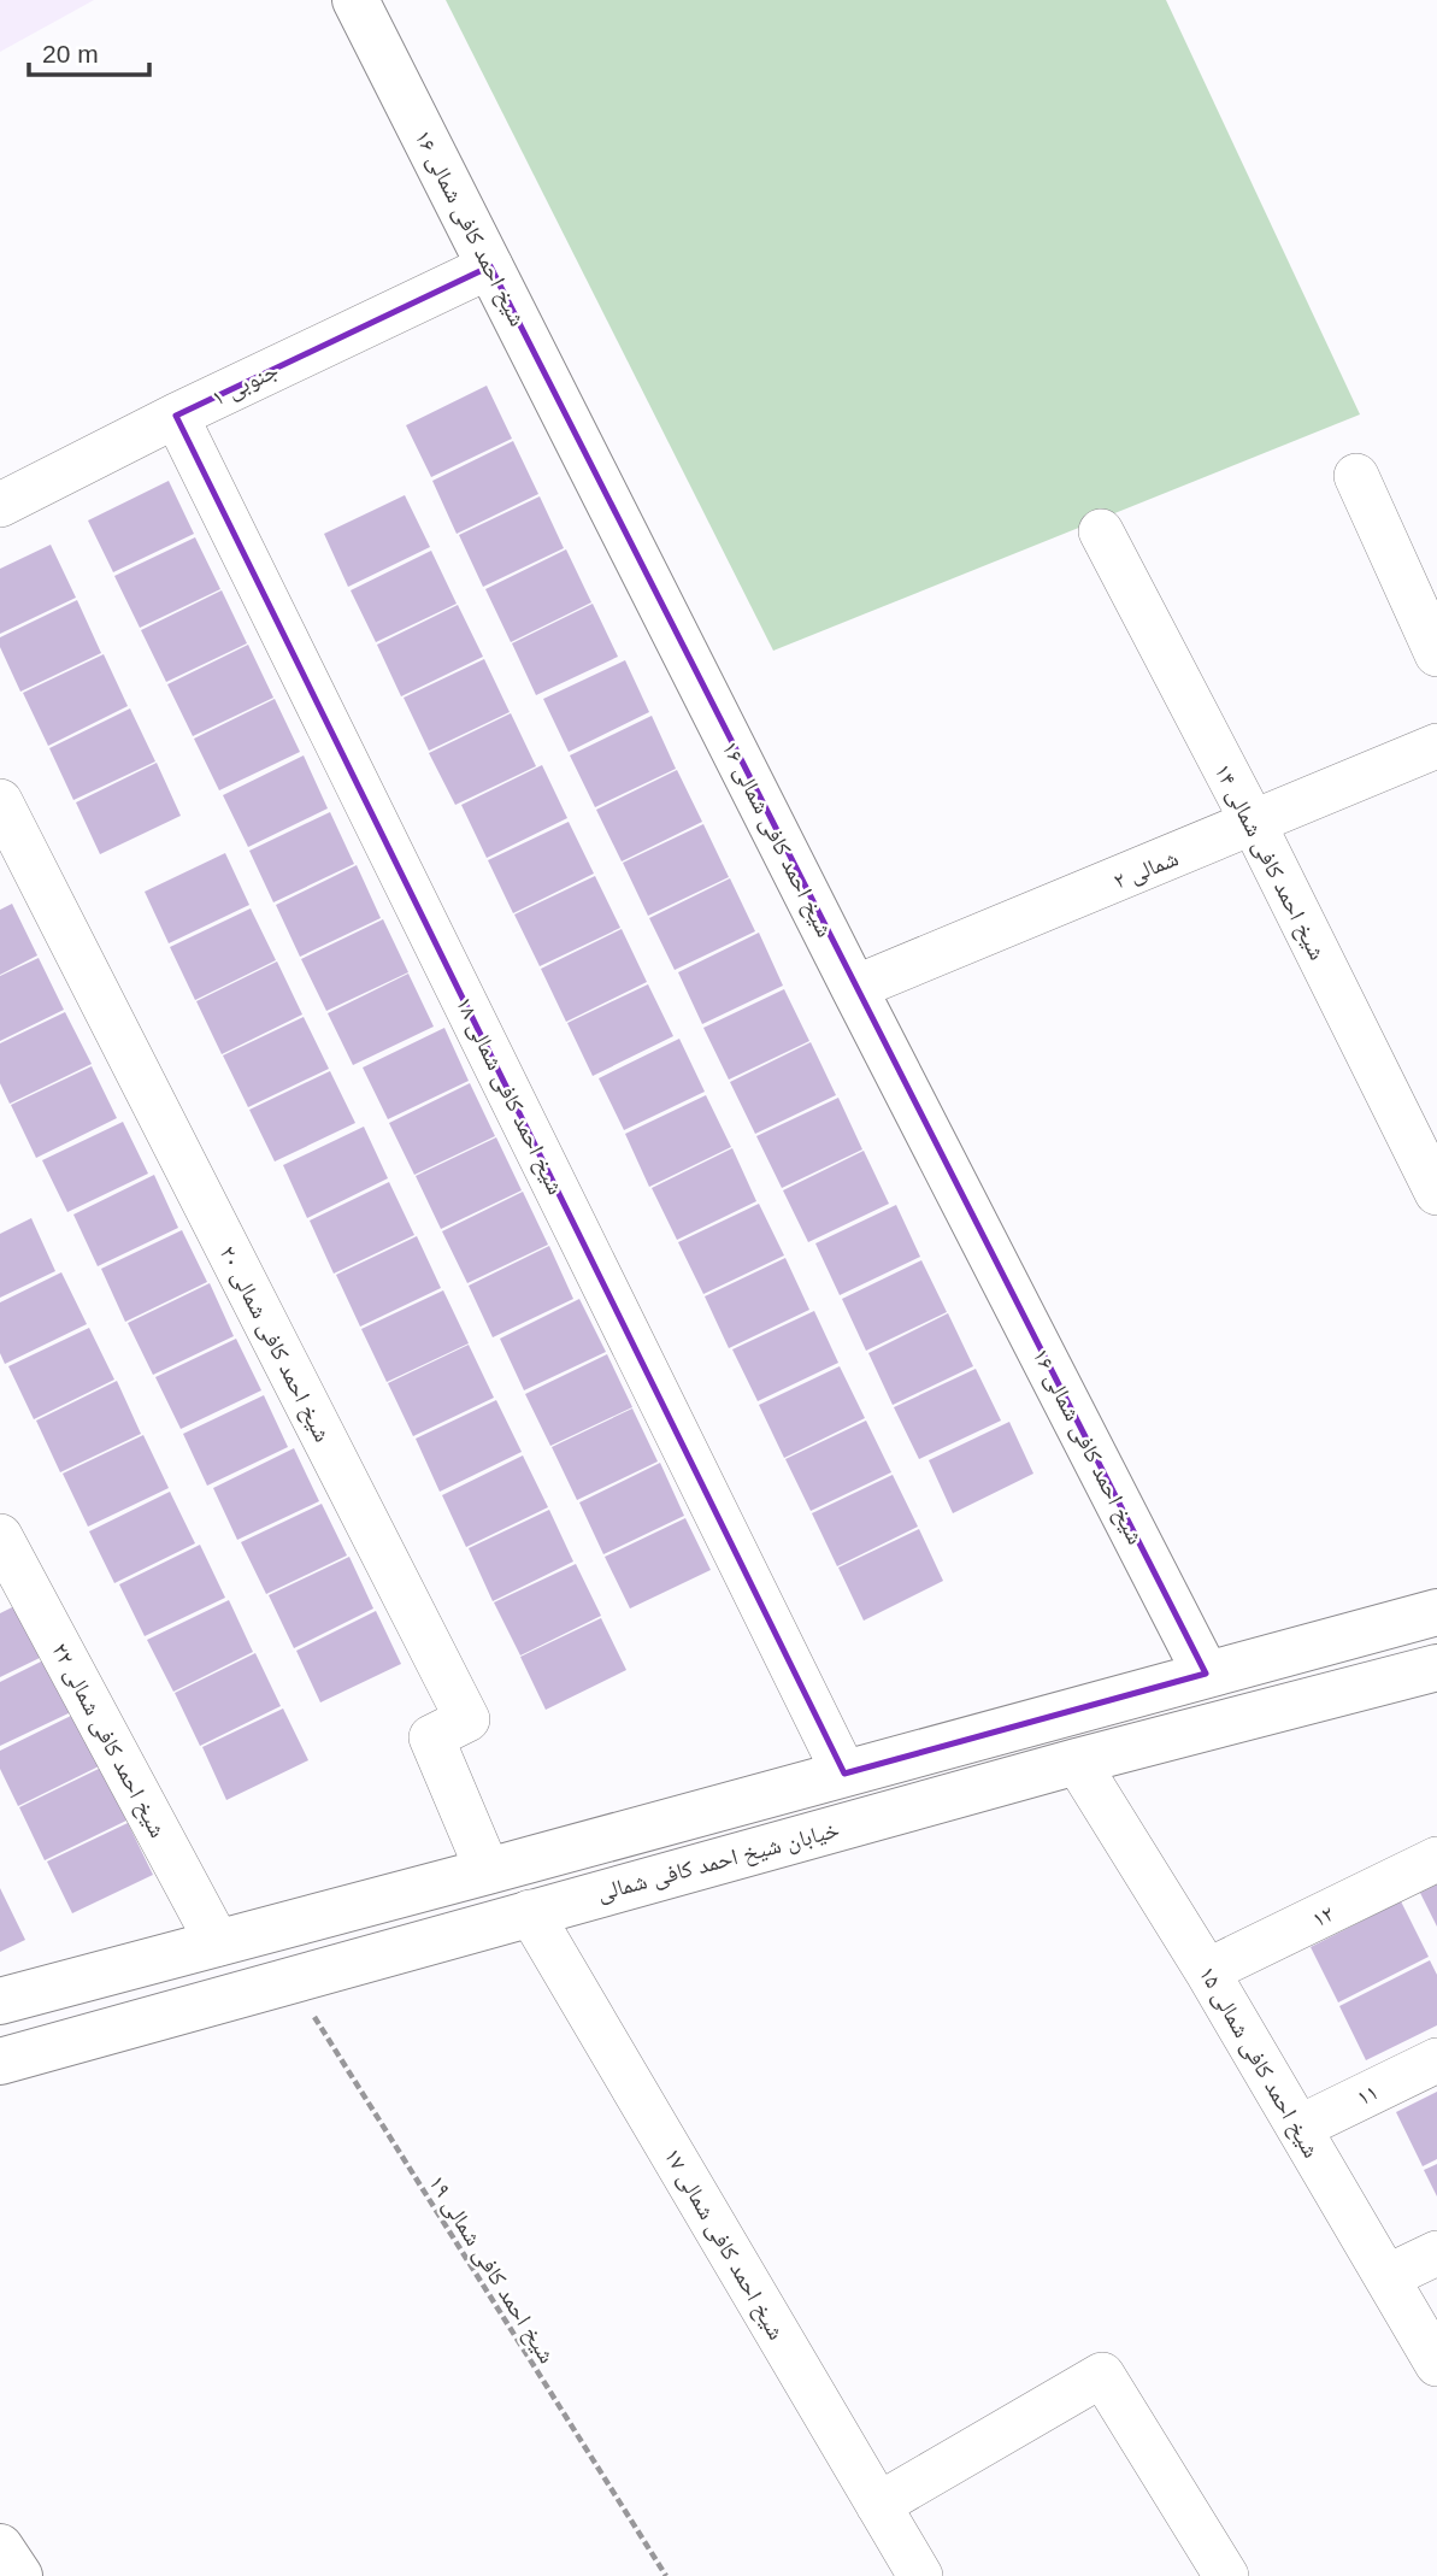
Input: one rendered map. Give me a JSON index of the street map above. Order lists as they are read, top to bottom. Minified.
{"streets":{"street":["شیخ احمد کافی شمالی ۱۶","جنوبی ۱","شیخ احمد کافی شمالی ۱۴","۲ شمالی","شیخ احمد کافی شمالی ۱۸","شیخ احمد کافی شمالی ۲۰","شیخ احمد کافی شمالی ۲۲","خیابان شیخ احمد کافی شمالی","۱۲","شیخ احمد کافی شمالی ۱۵","۱۱","شیخ احمد کافی شمالی ۱۷"],"path":["شیخ احمد کافی شمالی ۱۹"]},"crossings":[["شیخ احمد کافی شمالی ۱۶","جنوبی ۱"],["شیخ احمد کافی شمالی ۱۶","۲ شمالی"],["جنوبی ۱","شیخ احمد کافی شمالی ۱۸"],["شیخ احمد کافی شمالی ۱۴","۲ شمالی"],["خیابان شیخ احمد کافی شمالی","شیخ احمد کافی شمالی ۱۵"],["خیابان شیخ احمد کافی شمالی","شیخ احمد کافی شمالی ۱۷"],["خیابان شیخ احمد کافی شمالی","شیخ احمد کافی شمالی ۱۹"],["۱۲","شیخ احمد کافی شمالی ۱۵"],["شیخ احمد کافی شمالی ۱۵","۱۱"]],"scale_bar":"20 m"}
